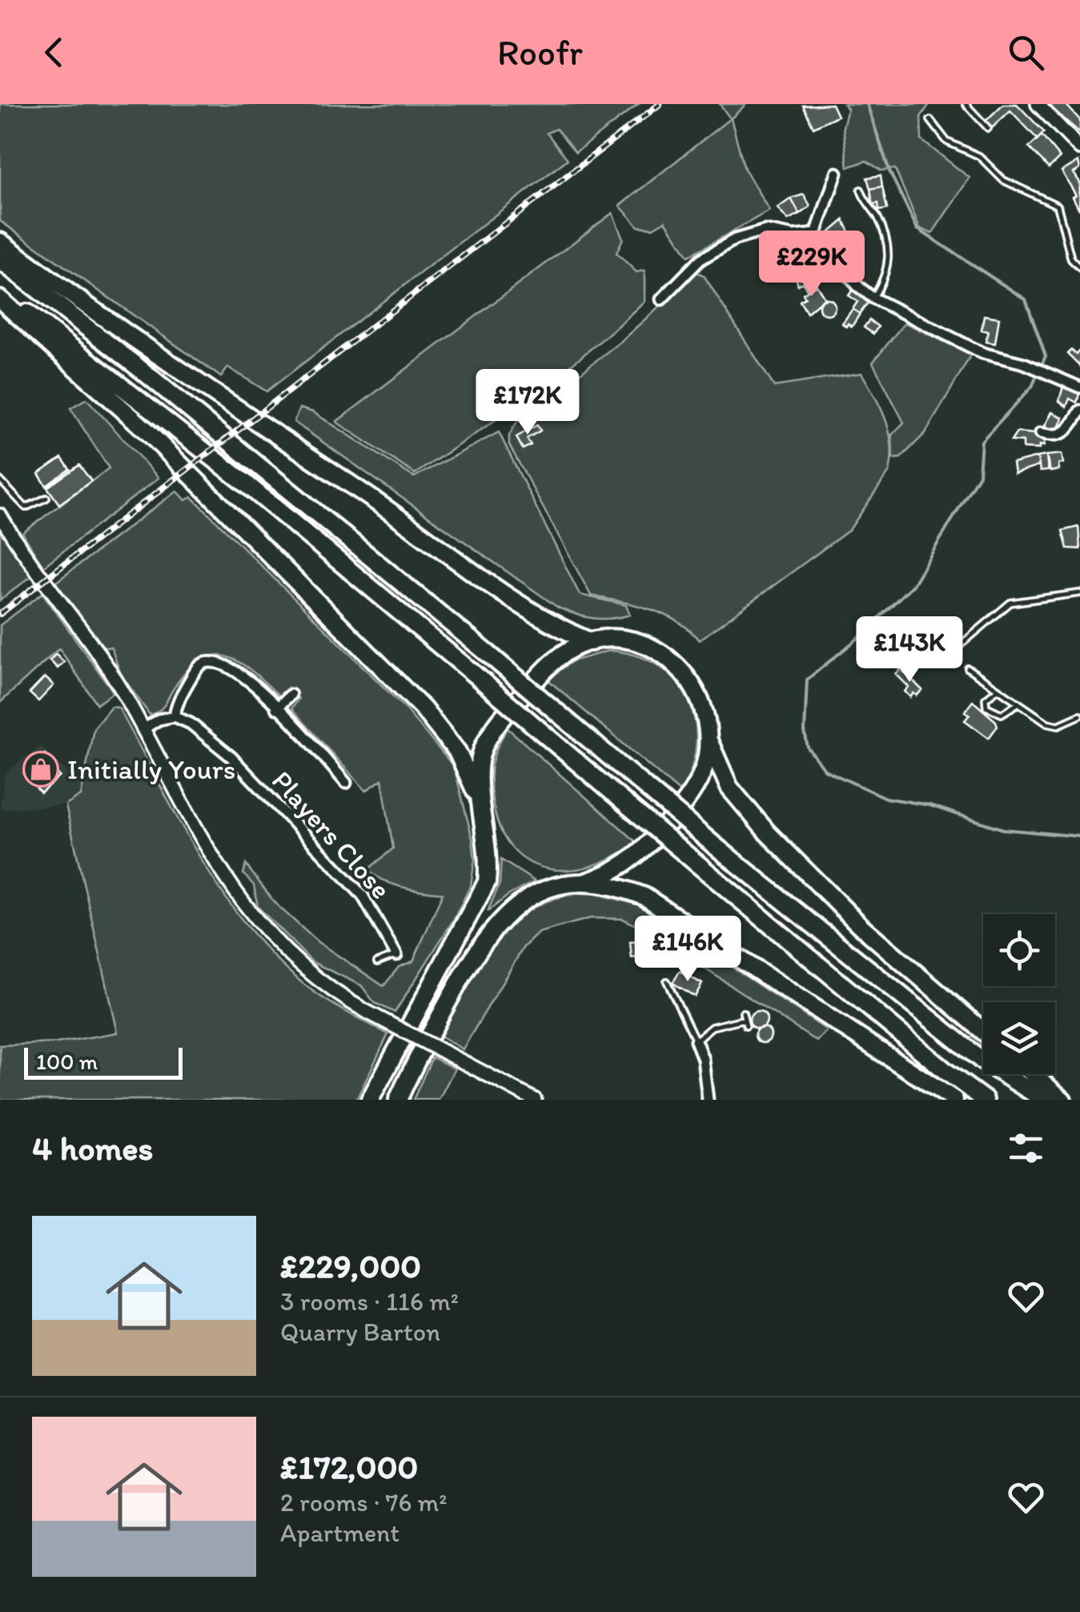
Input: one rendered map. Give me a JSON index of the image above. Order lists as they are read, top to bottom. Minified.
{"streets":{"street":["Players Close"]},"places":{"shop":["Initially Yours"]},"scale_bar":"100 m","page":{"header":"Roofr","price":["£229K","£172K","£143K","£146K"],"scale":"100 m","heading":"4 homes","list":[{"name":"£229,000","note":"3 rooms · 116 m² · Quarry Barton"},{"name":"£172,000","note":"2 rooms · 76 m² · Apartment"}]}}
